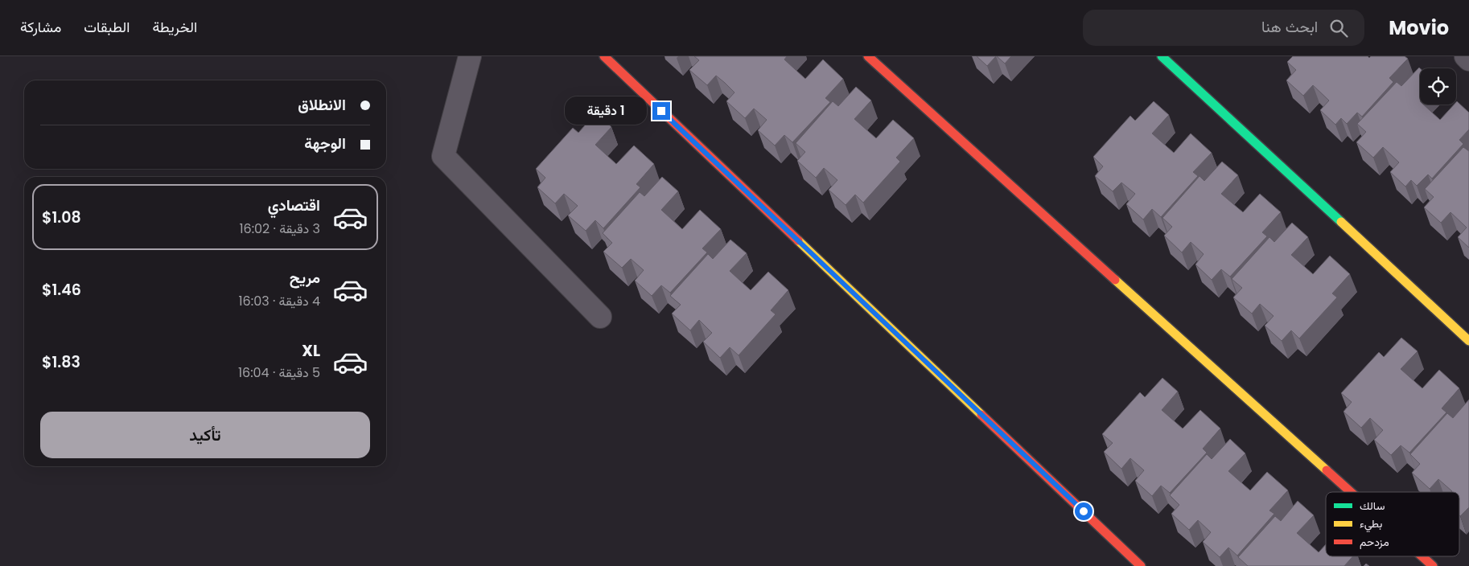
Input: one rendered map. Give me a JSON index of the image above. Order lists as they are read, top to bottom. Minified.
{"legend":["سالك","بطيء","مزدحم"],"page":{"header":"Movio","search":"ابحث هنا","nav":["الخريطة","الطبقات","مشاركة"],"banner":["الانطلاق","الوجهة"],"bubble":"1 دقيقة","list":[{"name":"اقتصادي","note":"3 دقيقة · 16:02","value":"$1.08"},{"name":"مريح","note":"4 دقيقة · 16:03","value":"$1.46"},{"name":"XL","note":"5 دقيقة · 16:04","value":"$1.83"}],"buttons":"تأكيد"}}
